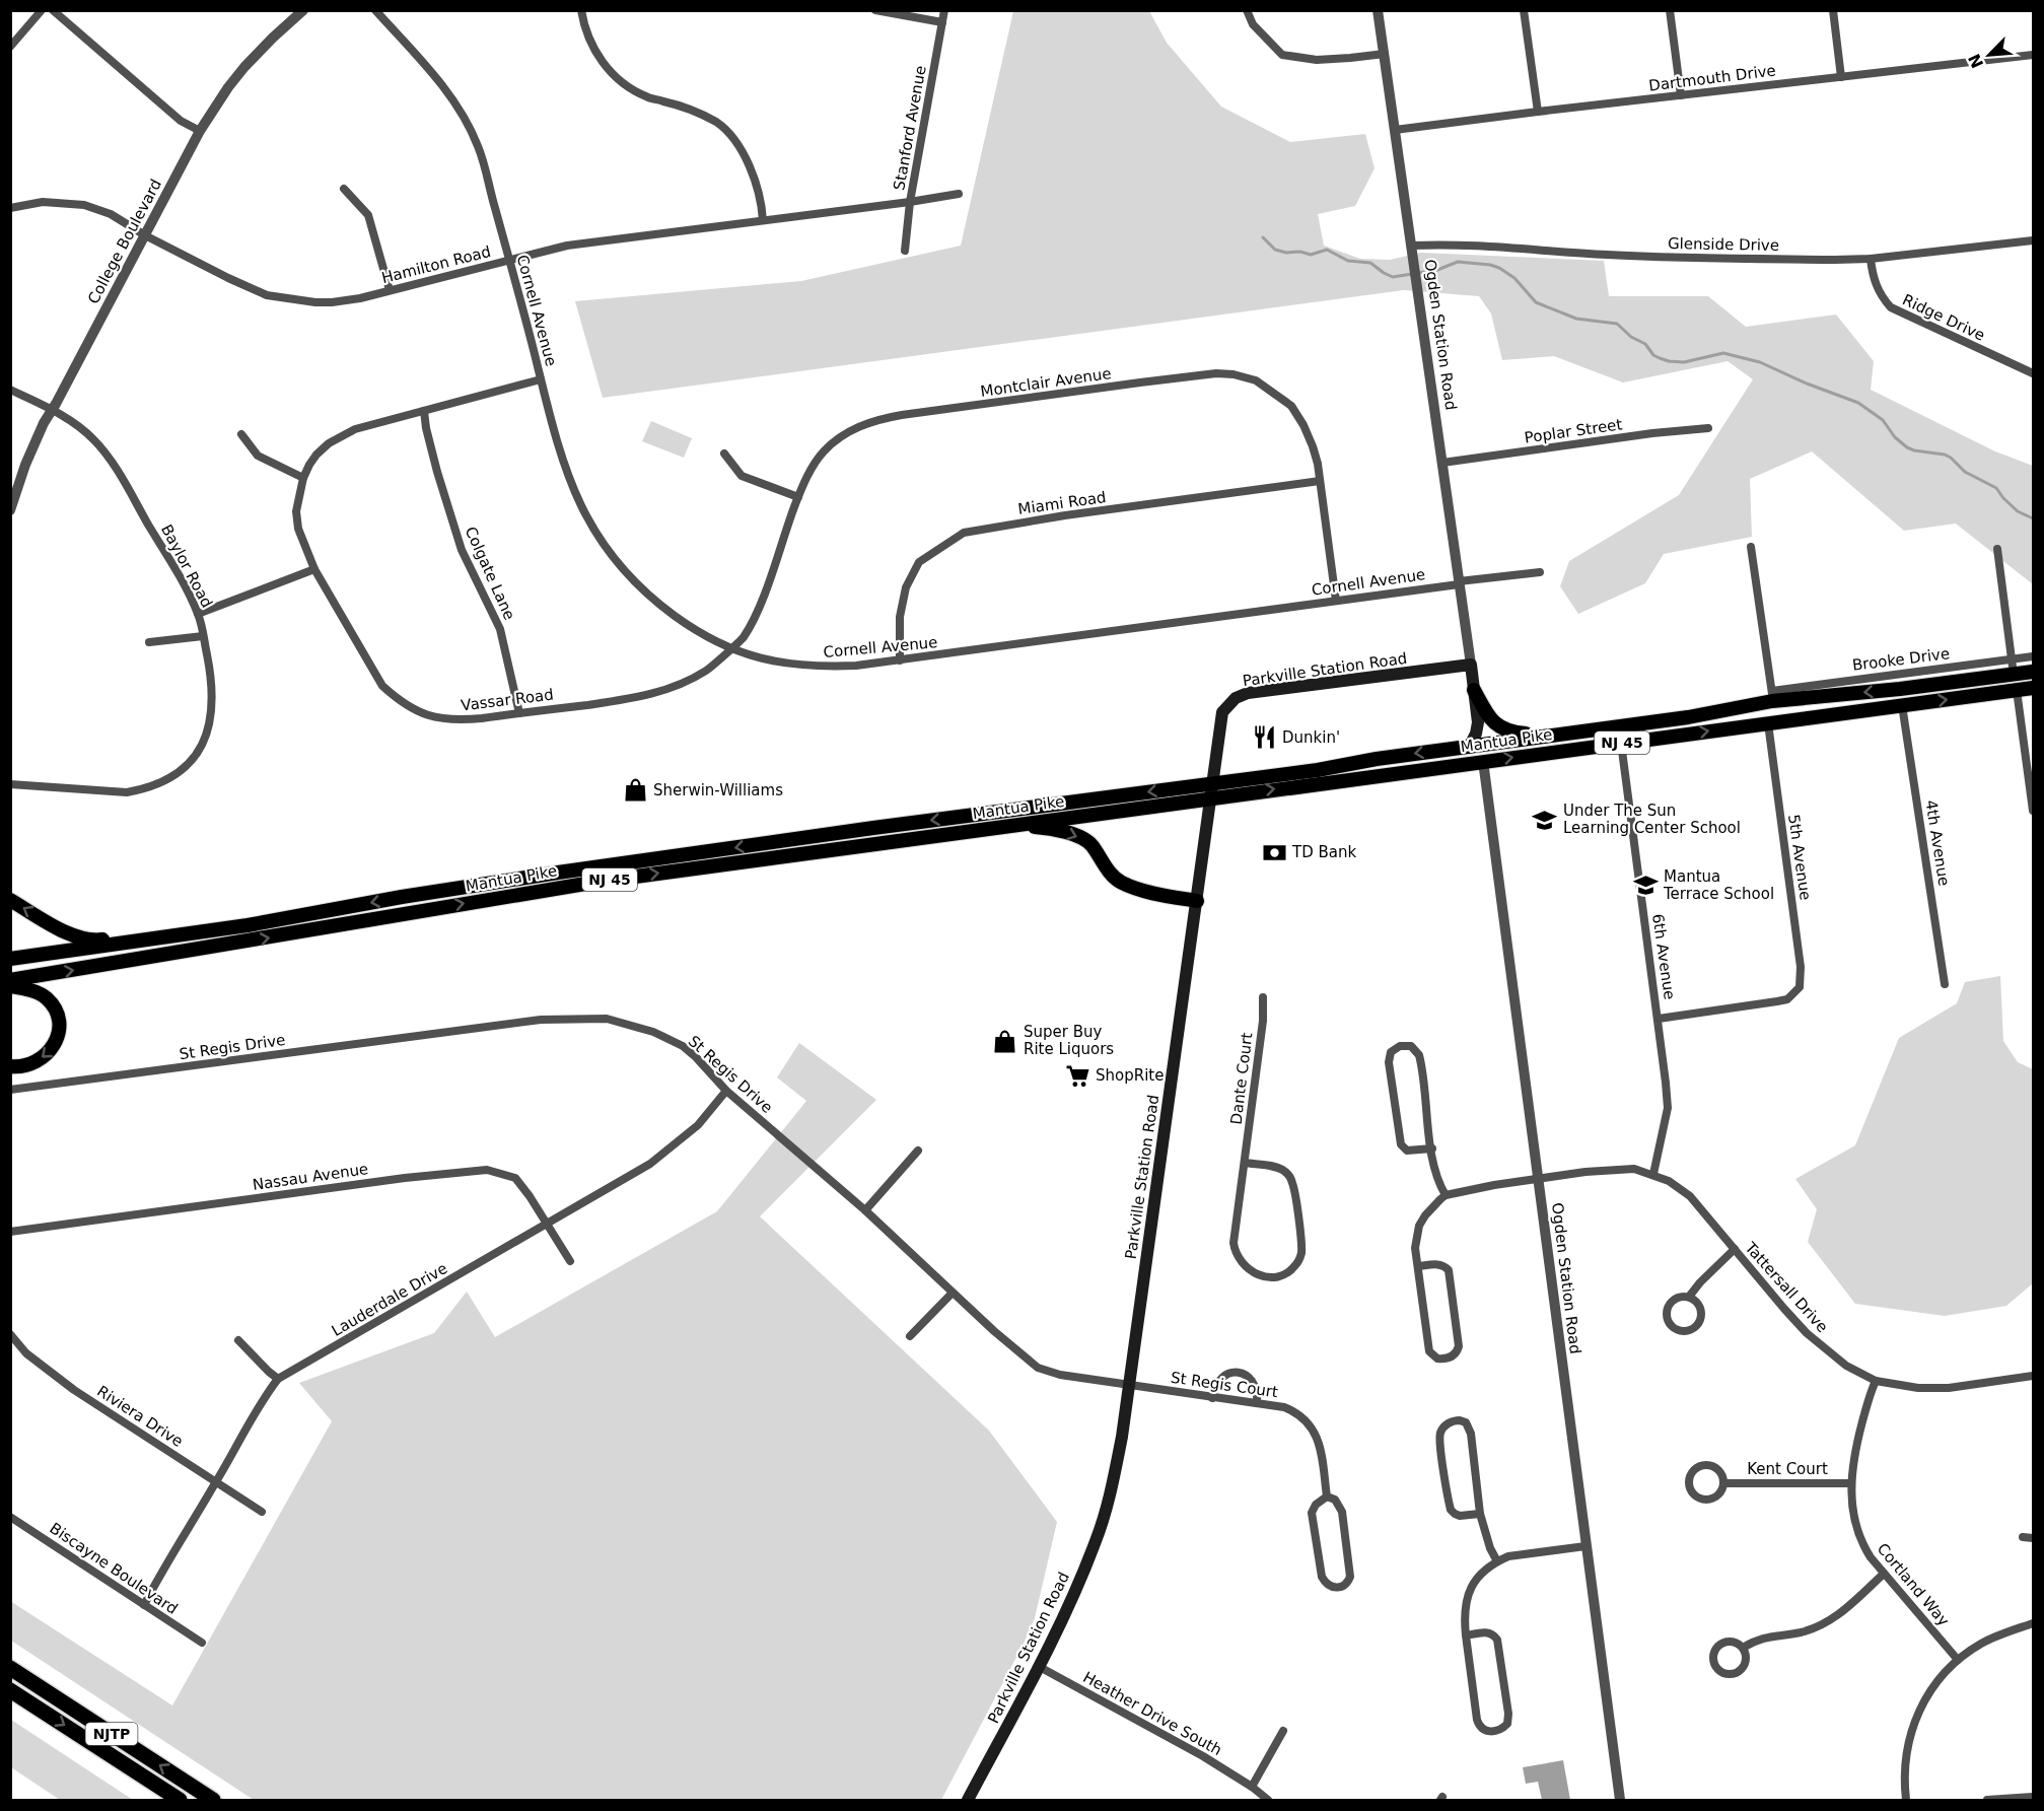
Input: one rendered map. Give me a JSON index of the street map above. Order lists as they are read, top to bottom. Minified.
{"streets":{"highway":["NJTP"],"main road":["Parkville Station Road","Mantua Pike","NJ 45"],"street":["Dartmouth Drive","Stanford Avenue","College Boulevard","Glenside Drive","Hamilton Road","Cornell Avenue","Ridge Drive","Ogden Station Road","Montclair Avenue","Poplar Street","Miami Road","Baylor Road","Colgate Lane","Brooke Drive","Vassar Road","4th Avenue","5th Avenue","6th Avenue","St Regis Drive","Dante Court","Nassau Avenue","Tattersall Drive","Lauderdale Drive","St Regis Court","Riviera Drive","Kent Court","Biscayne Boulevard","Cortland Way","Heather Drive South"]},"crossings":[["Dartmouth Drive","Ogden Station Road"],["Stanford Avenue","Hamilton Road"],["College Boulevard","Hamilton Road"],["College Boulevard","Baylor Road"],["Glenside Drive","Ridge Drive"],["Glenside Drive","Ogden Station Road"],["Hamilton Road","Cornell Avenue"],["Cornell Avenue","Ogden Station Road"],["Cornell Avenue","Montclair Avenue"],["Cornell Avenue","Miami Road"],["Cornell Avenue","Vassar Road"],["Ogden Station Road","Poplar Street"],["Ogden Station Road","Parkville Station Road"],["Ogden Station Road","Mantua Pike"],["Ogden Station Road","Tattersall Drive"],["Montclair Avenue","Miami Road"],["Montclair Avenue","Vassar Road"],["Colgate Lane","Vassar Road"],["Brooke Drive","Mantua Pike"],["Parkville Station Road","Mantua Pike"],["Parkville Station Road","St Regis Drive"],["Parkville Station Road","St Regis Court"],["Parkville Station Road","Heather Drive South"],["Mantua Pike","4th Avenue"],["Mantua Pike","5th Avenue"],["Mantua Pike","6th Avenue"],["5th Avenue","6th Avenue"],["6th Avenue","Tattersall Drive"],["St Regis Drive","Lauderdale Drive"],["St Regis Drive","St Regis Court"],["Nassau Avenue","Lauderdale Drive"],["Tattersall Drive","Cortland Way"],["Lauderdale Drive","Riviera Drive"],["Lauderdale Drive","Biscayne Boulevard"],["Kent Court","Cortland Way"]],"places":{"restaurant":["Dunkin'"],"shop":["Sherwin-Williams","Super Buy Rite Liquors"],"school or university":["Under The Sun Learning Center School","Mantua Terrace School"],"bank":["TD Bank"],"supermarket":["ShopRite"]},"north":"bottom left"}
